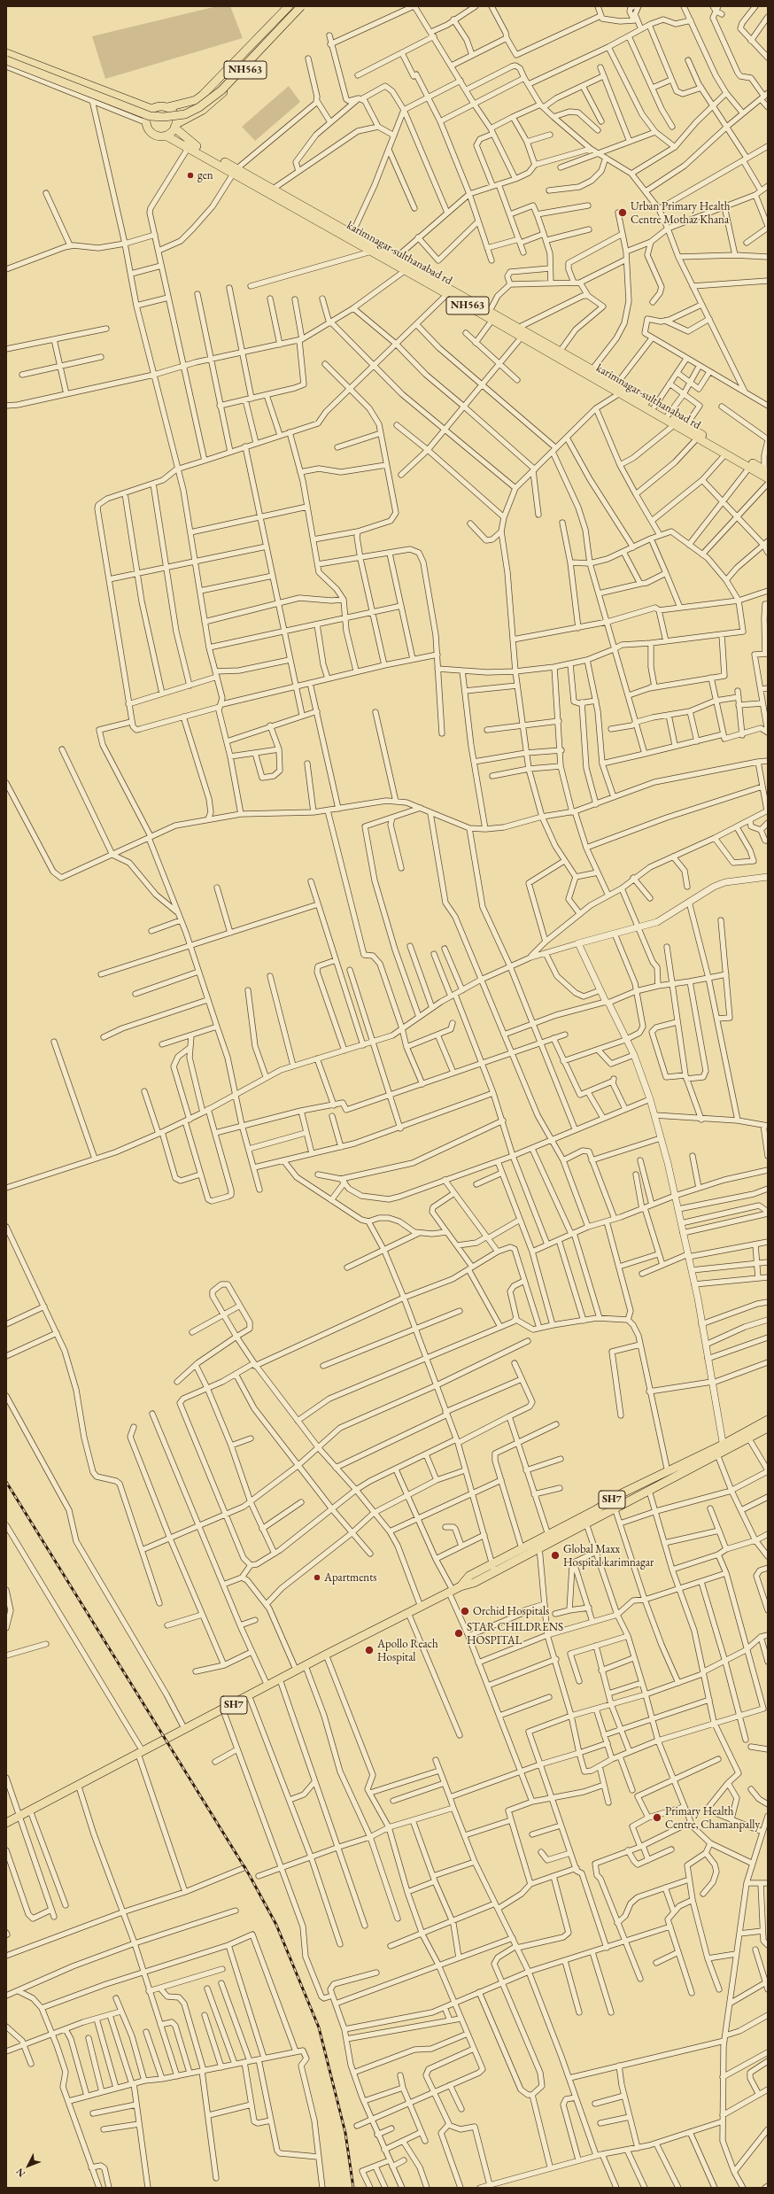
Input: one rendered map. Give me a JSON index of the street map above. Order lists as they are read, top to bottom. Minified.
{"streets":{"main road":["NH563","karimnagar-sulthanabad rd","SH7"]},"crossings":[["NH563","karimnagar-sulthanabad rd"]],"places":["gen","Urban Primary Health Centre Mothaz Khana","Global Maxx Hospital karimnagar","Apartments","Orchid Hospitals","STAR CHILDRENS HOSPITAL","Apollo Reach Hospital","Primary Health Centre, Chamanpally"],"north":"bottom left"}
